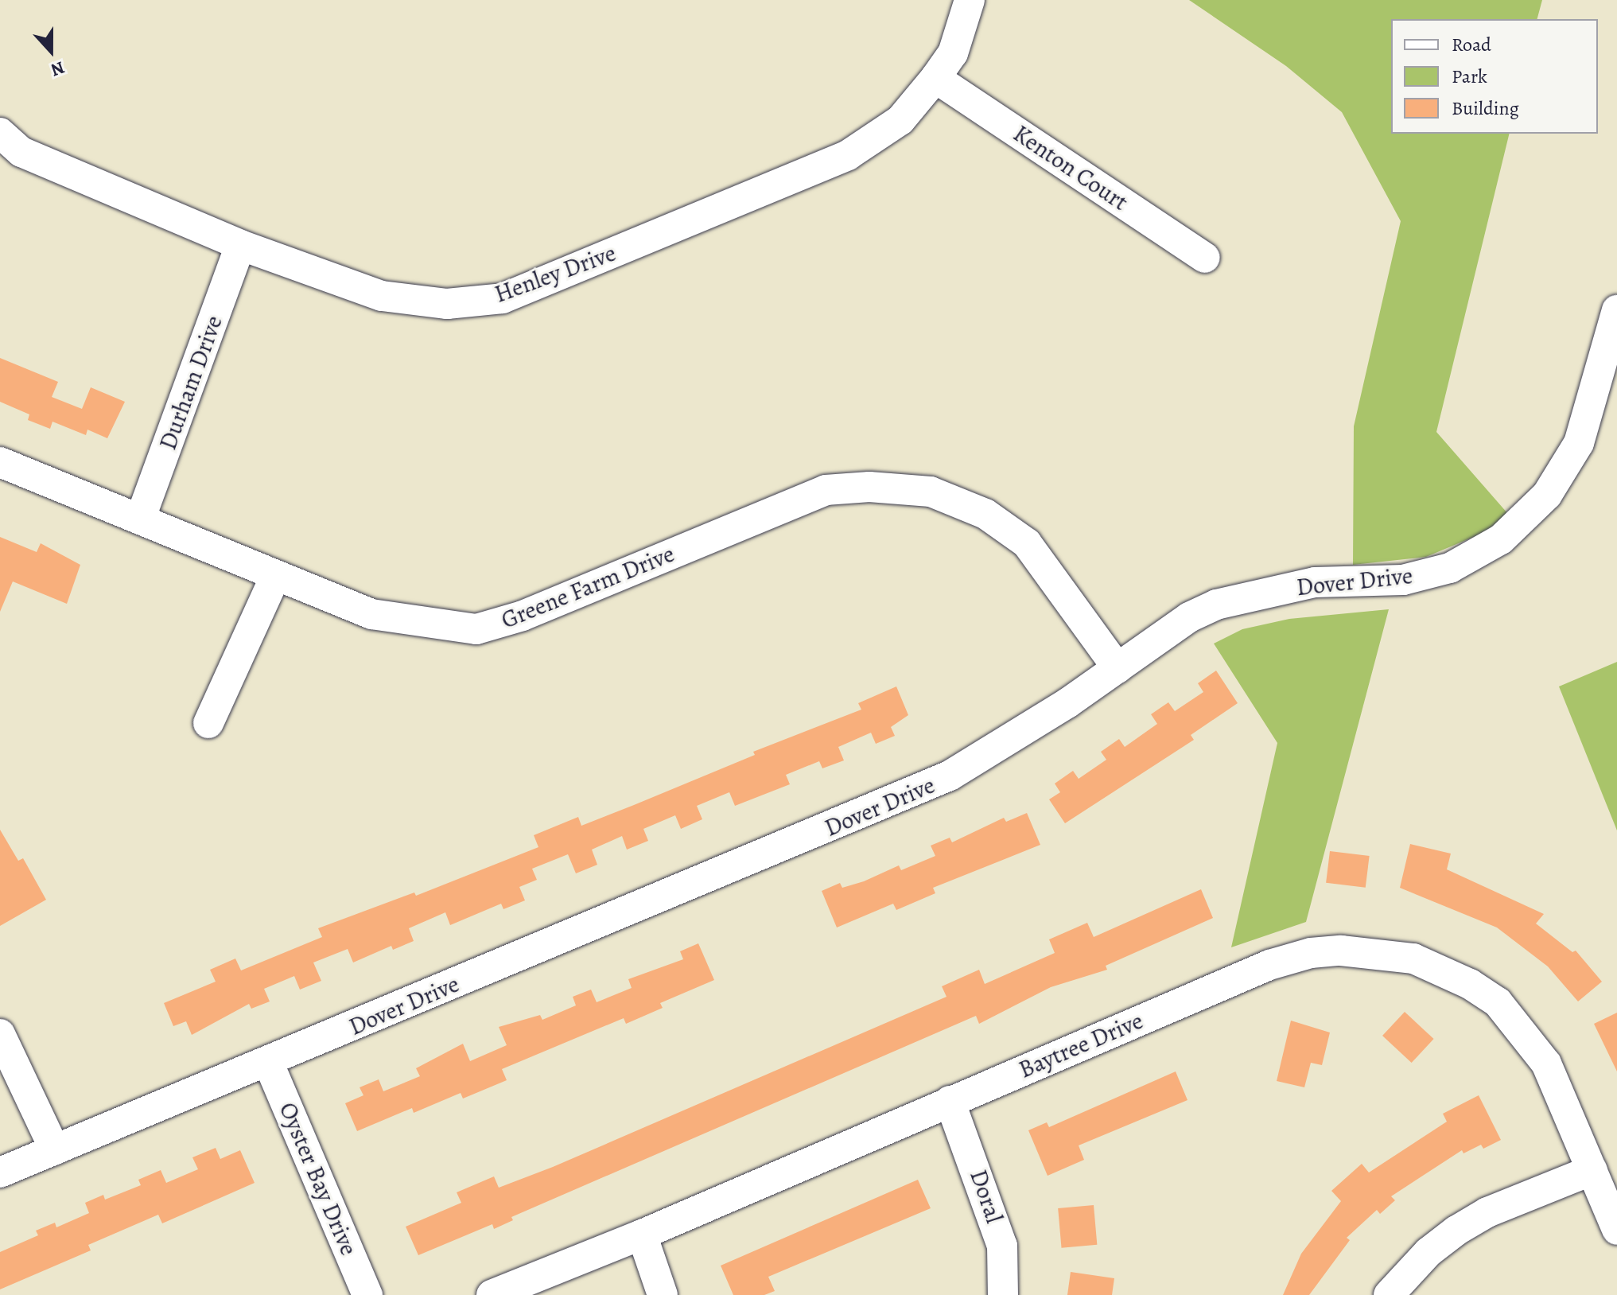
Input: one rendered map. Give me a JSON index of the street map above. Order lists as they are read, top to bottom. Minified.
{"streets":{"street":["Kenton Court","Henley Drive","Durham Drive","Dover Drive","Greene Farm Drive","Baytree Drive","Oyster Bay Drive","Doral"]},"crossings":[["Kenton Court","Henley Drive"],["Henley Drive","Durham Drive"],["Durham Drive","Greene Farm Drive"],["Dover Drive","Greene Farm Drive"],["Dover Drive","Oyster Bay Drive"],["Baytree Drive","Doral"]],"legend":["Road","Park","Building"],"north":"bottom"}
